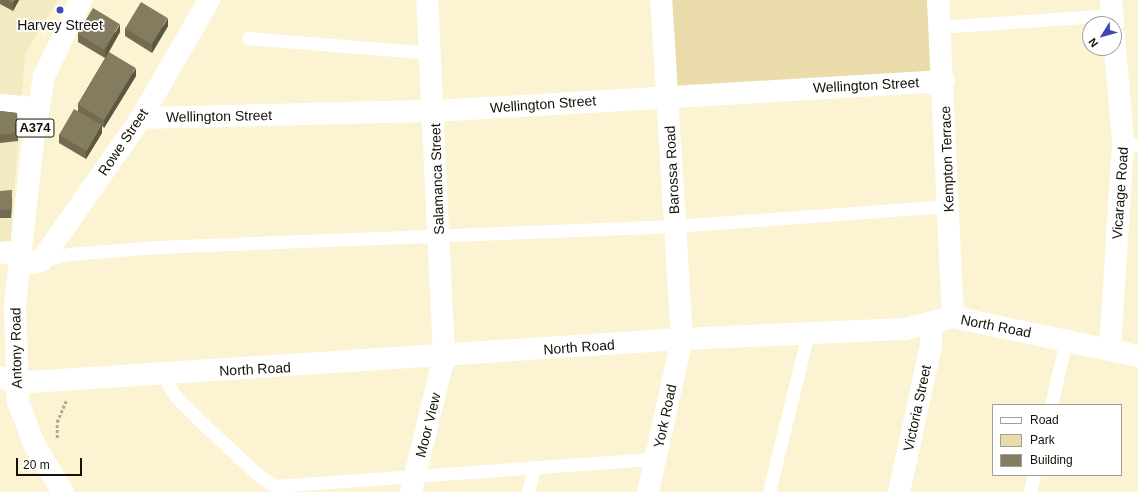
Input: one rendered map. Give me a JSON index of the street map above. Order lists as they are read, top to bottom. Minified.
{"streets":{"street":["Wellington Street","A374","Rowe Street","Kempton Terrace","Barossa Road","Salamanca Street","Vicarage Road","North Road","Antony Road","Victoria Street","York Road","Moor View"]},"crossings":[["Wellington Street","Rowe Street"],["Wellington Street","Kempton Terrace"],["Wellington Street","Barossa Road"],["Wellington Street","Salamanca Street"],["A374","Antony Road"],["Kempton Terrace","North Road"],["Barossa Road","North Road"],["Barossa Road","York Road"],["Salamanca Street","North Road"],["Salamanca Street","Moor View"],["Vicarage Road","North Road"],["North Road","Antony Road"],["North Road","Victoria Street"],["North Road","York Road"],["North Road","Moor View"]],"places":["Harvey Street"],"legend":["Road","Park","Building"],"scale_bar":"20 m","north":"bottom left"}
